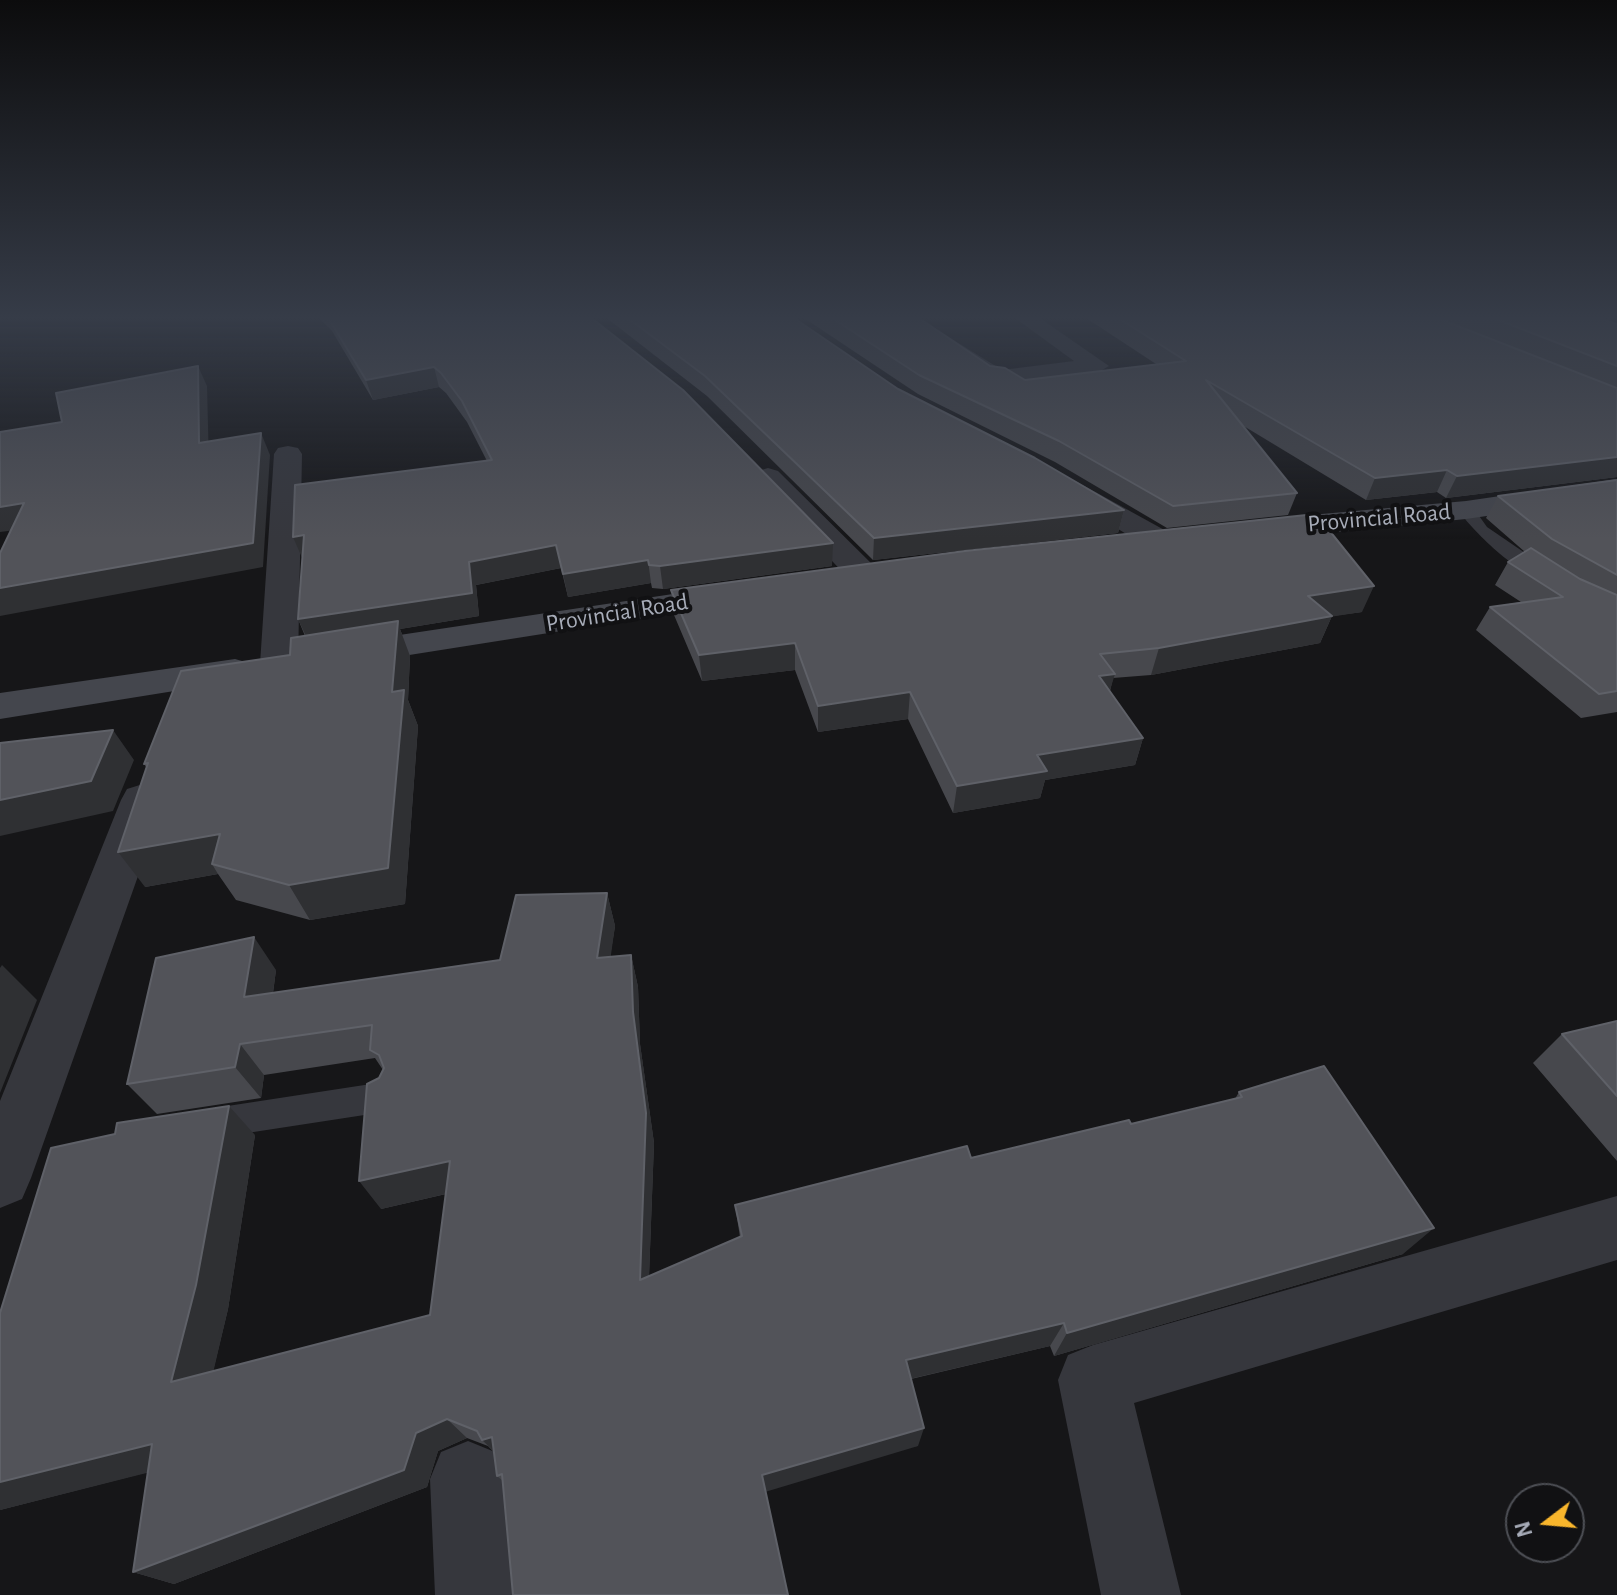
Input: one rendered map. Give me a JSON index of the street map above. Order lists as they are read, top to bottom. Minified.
{"streets":{"main road":["Provincial Road"]},"north":"left"}
